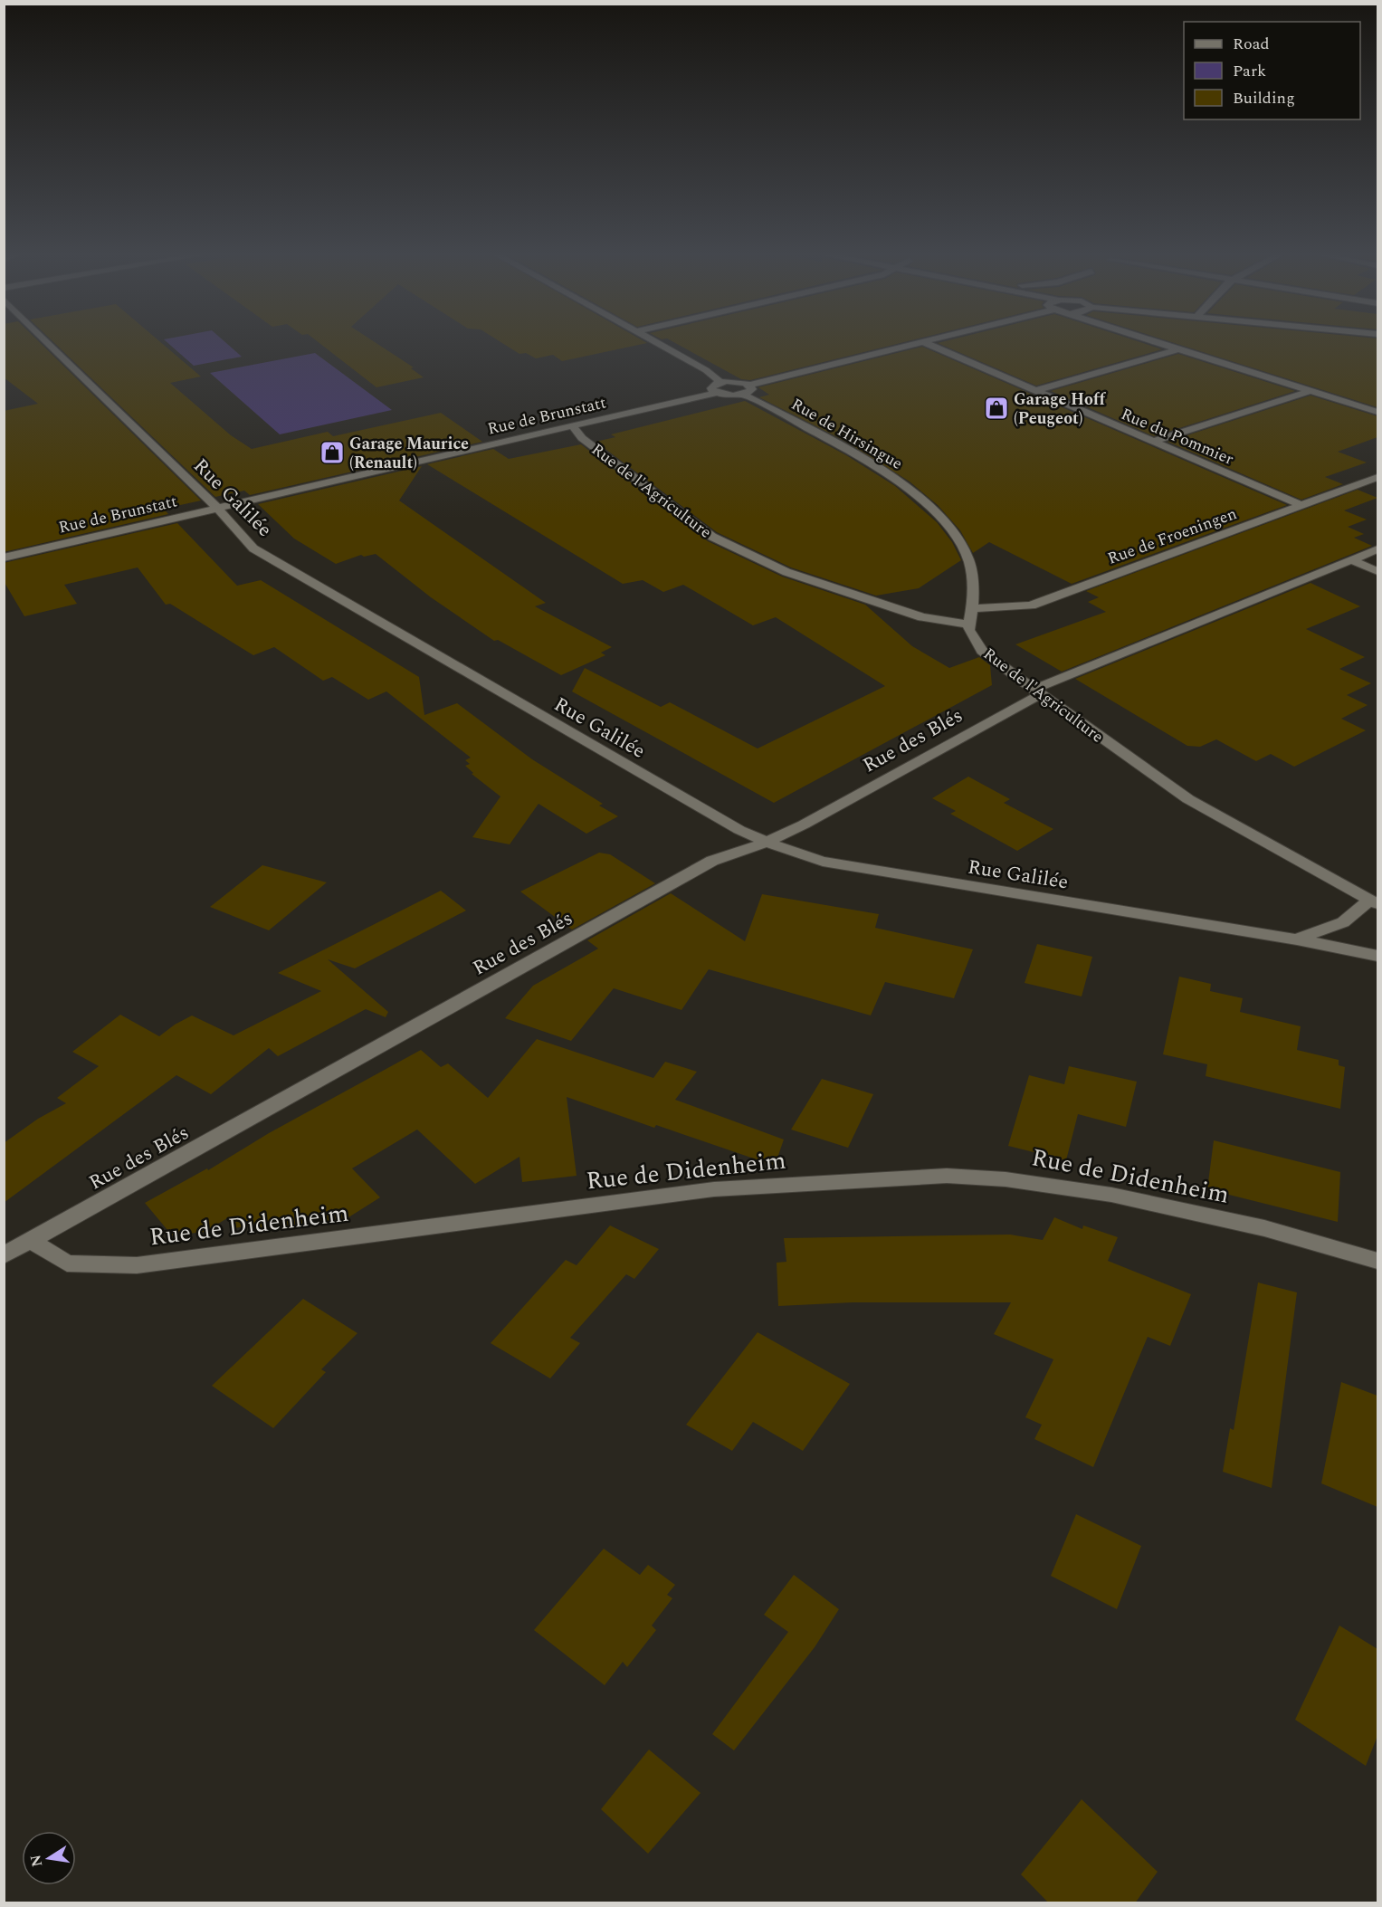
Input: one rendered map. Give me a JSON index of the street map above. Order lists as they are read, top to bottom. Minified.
{"streets":{"street":["Rue de Brunstatt","Rue de Hirsingue","Rue du Pommier","Rue de l'Agriculture","Rue Galilée","Rue de Froeningen","Rue des Blés","Rue de Didenheim"]},"crossings":[["Rue de Brunstatt","Rue de Hirsingue"],["Rue de Brunstatt","Rue de l'Agriculture"],["Rue de Brunstatt","Rue Galilée"],["Rue de Hirsingue","Rue de l'Agriculture"],["Rue de Hirsingue","Rue de Froeningen"],["Rue du Pommier","Rue de Froeningen"],["Rue de l'Agriculture","Rue des Blés"],["Rue Galilée","Rue des Blés"],["Rue des Blés","Rue de Didenheim"]],"places":{"shop":["Garage Hoff (Peugeot)","Garage Maurice (Renault)"]},"legend":["Road","Park","Building"],"north":"left"}
